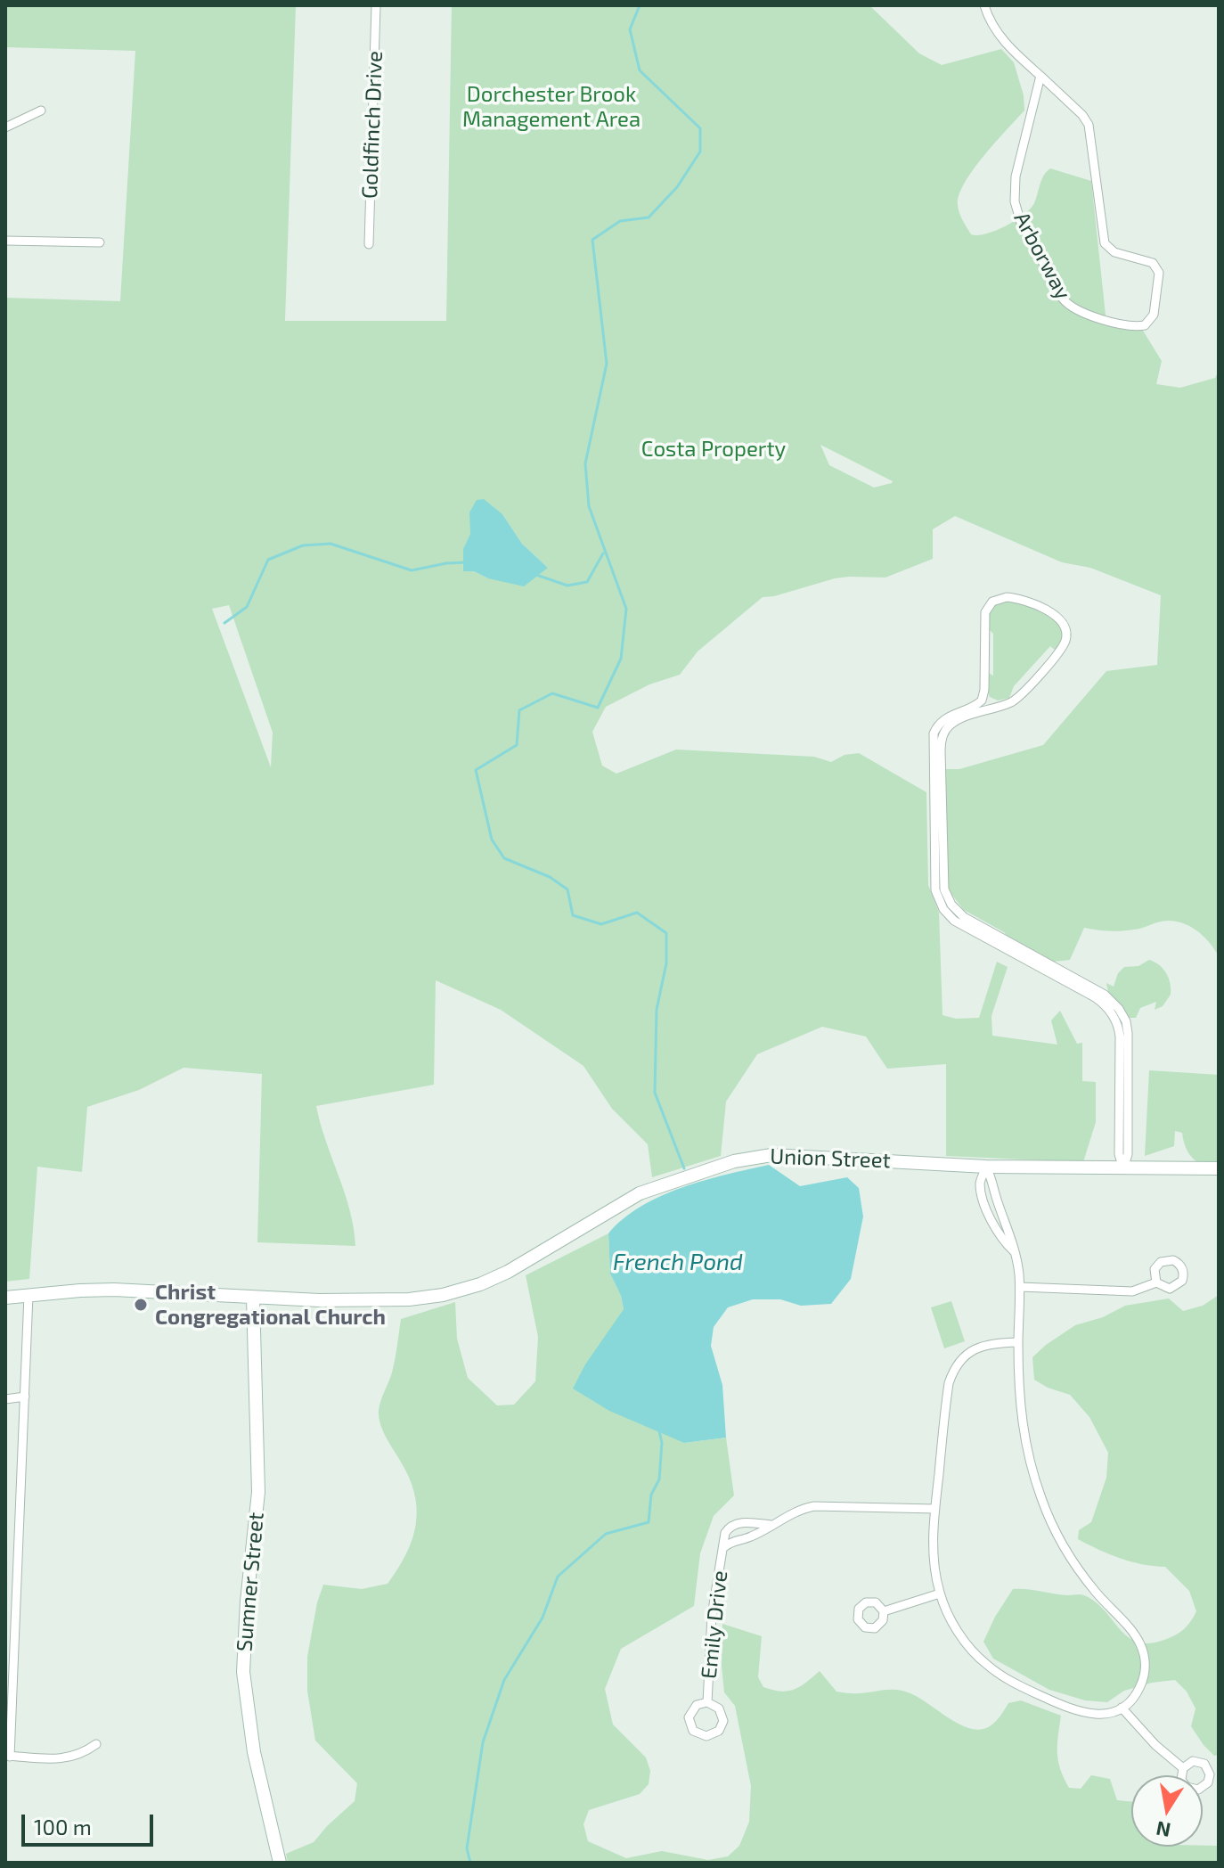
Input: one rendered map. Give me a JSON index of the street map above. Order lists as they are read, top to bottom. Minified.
{"streets":{"main road":["Union Street","Sumner Street"],"street":["Goldfinch Drive","Arborway","Emily Drive"]},"crossings":[["Union Street","Sumner Street"]],"water":["French Pond"],"parks":["Dorchester Brook Management Area","Costa Property"],"places":["Christ Congregational Church"],"scale_bar":"100 m","north":"bottom"}
